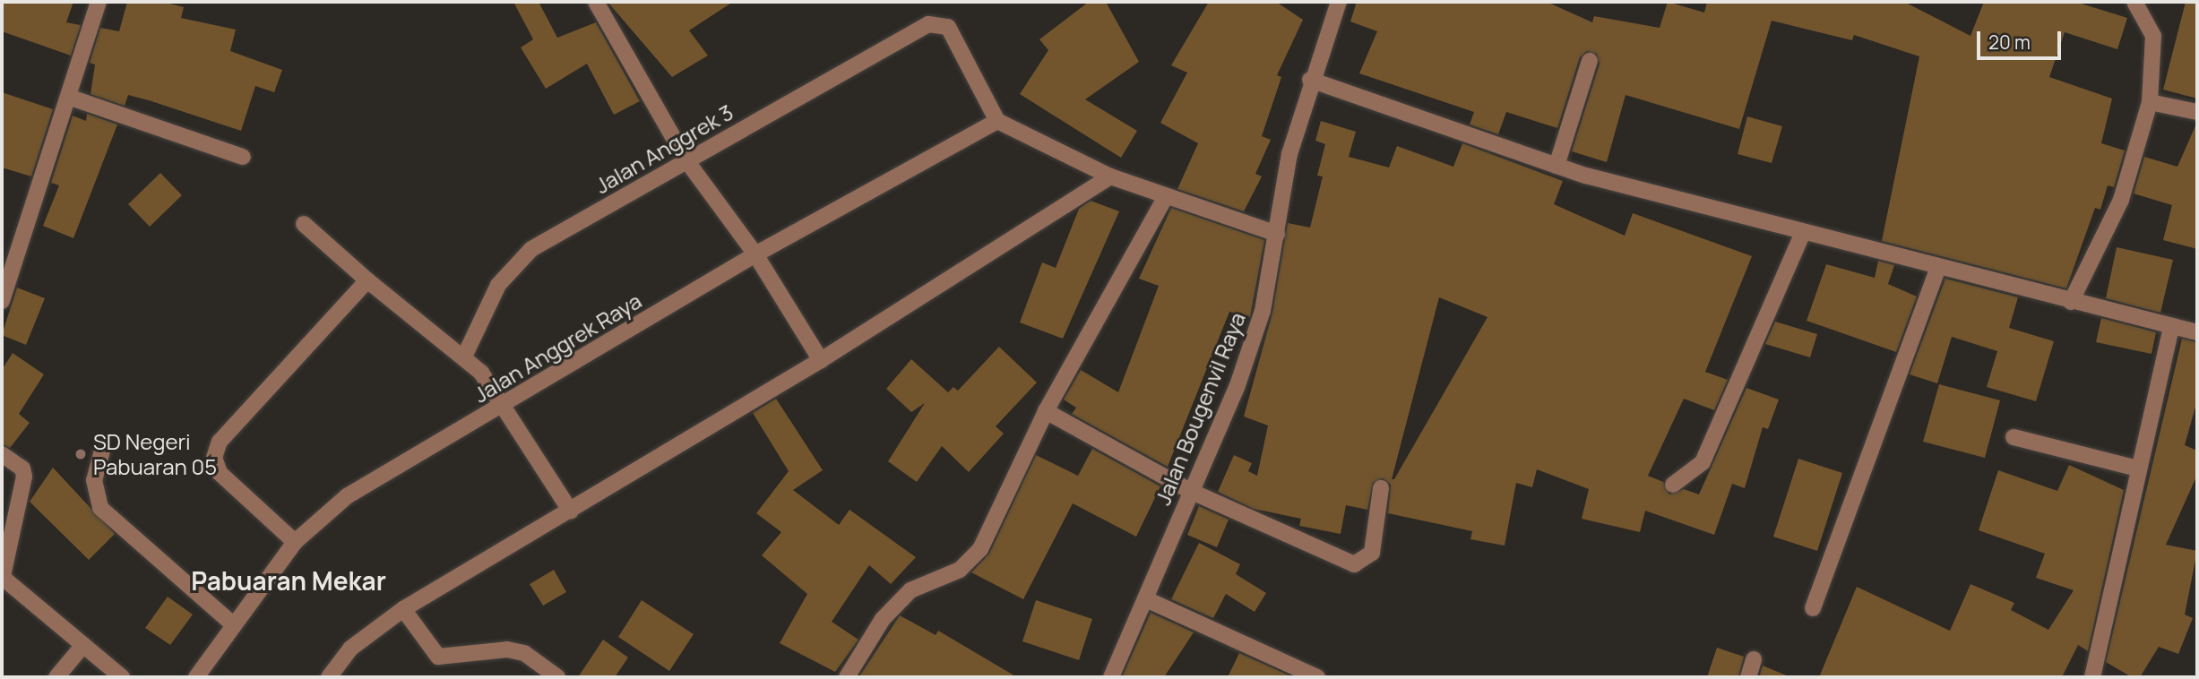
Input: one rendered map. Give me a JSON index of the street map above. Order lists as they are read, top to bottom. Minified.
{"streets":{"street":["Jalan Anggrek 3","Jalan Anggrek Raya","Jalan Bougenvil Raya"]},"crossings":[["Jalan Anggrek 3","Jalan Anggrek Raya"]],"districts":["Pabuaran Mekar"],"places":["SD Negeri Pabuaran 05"],"scale_bar":"20 m"}
